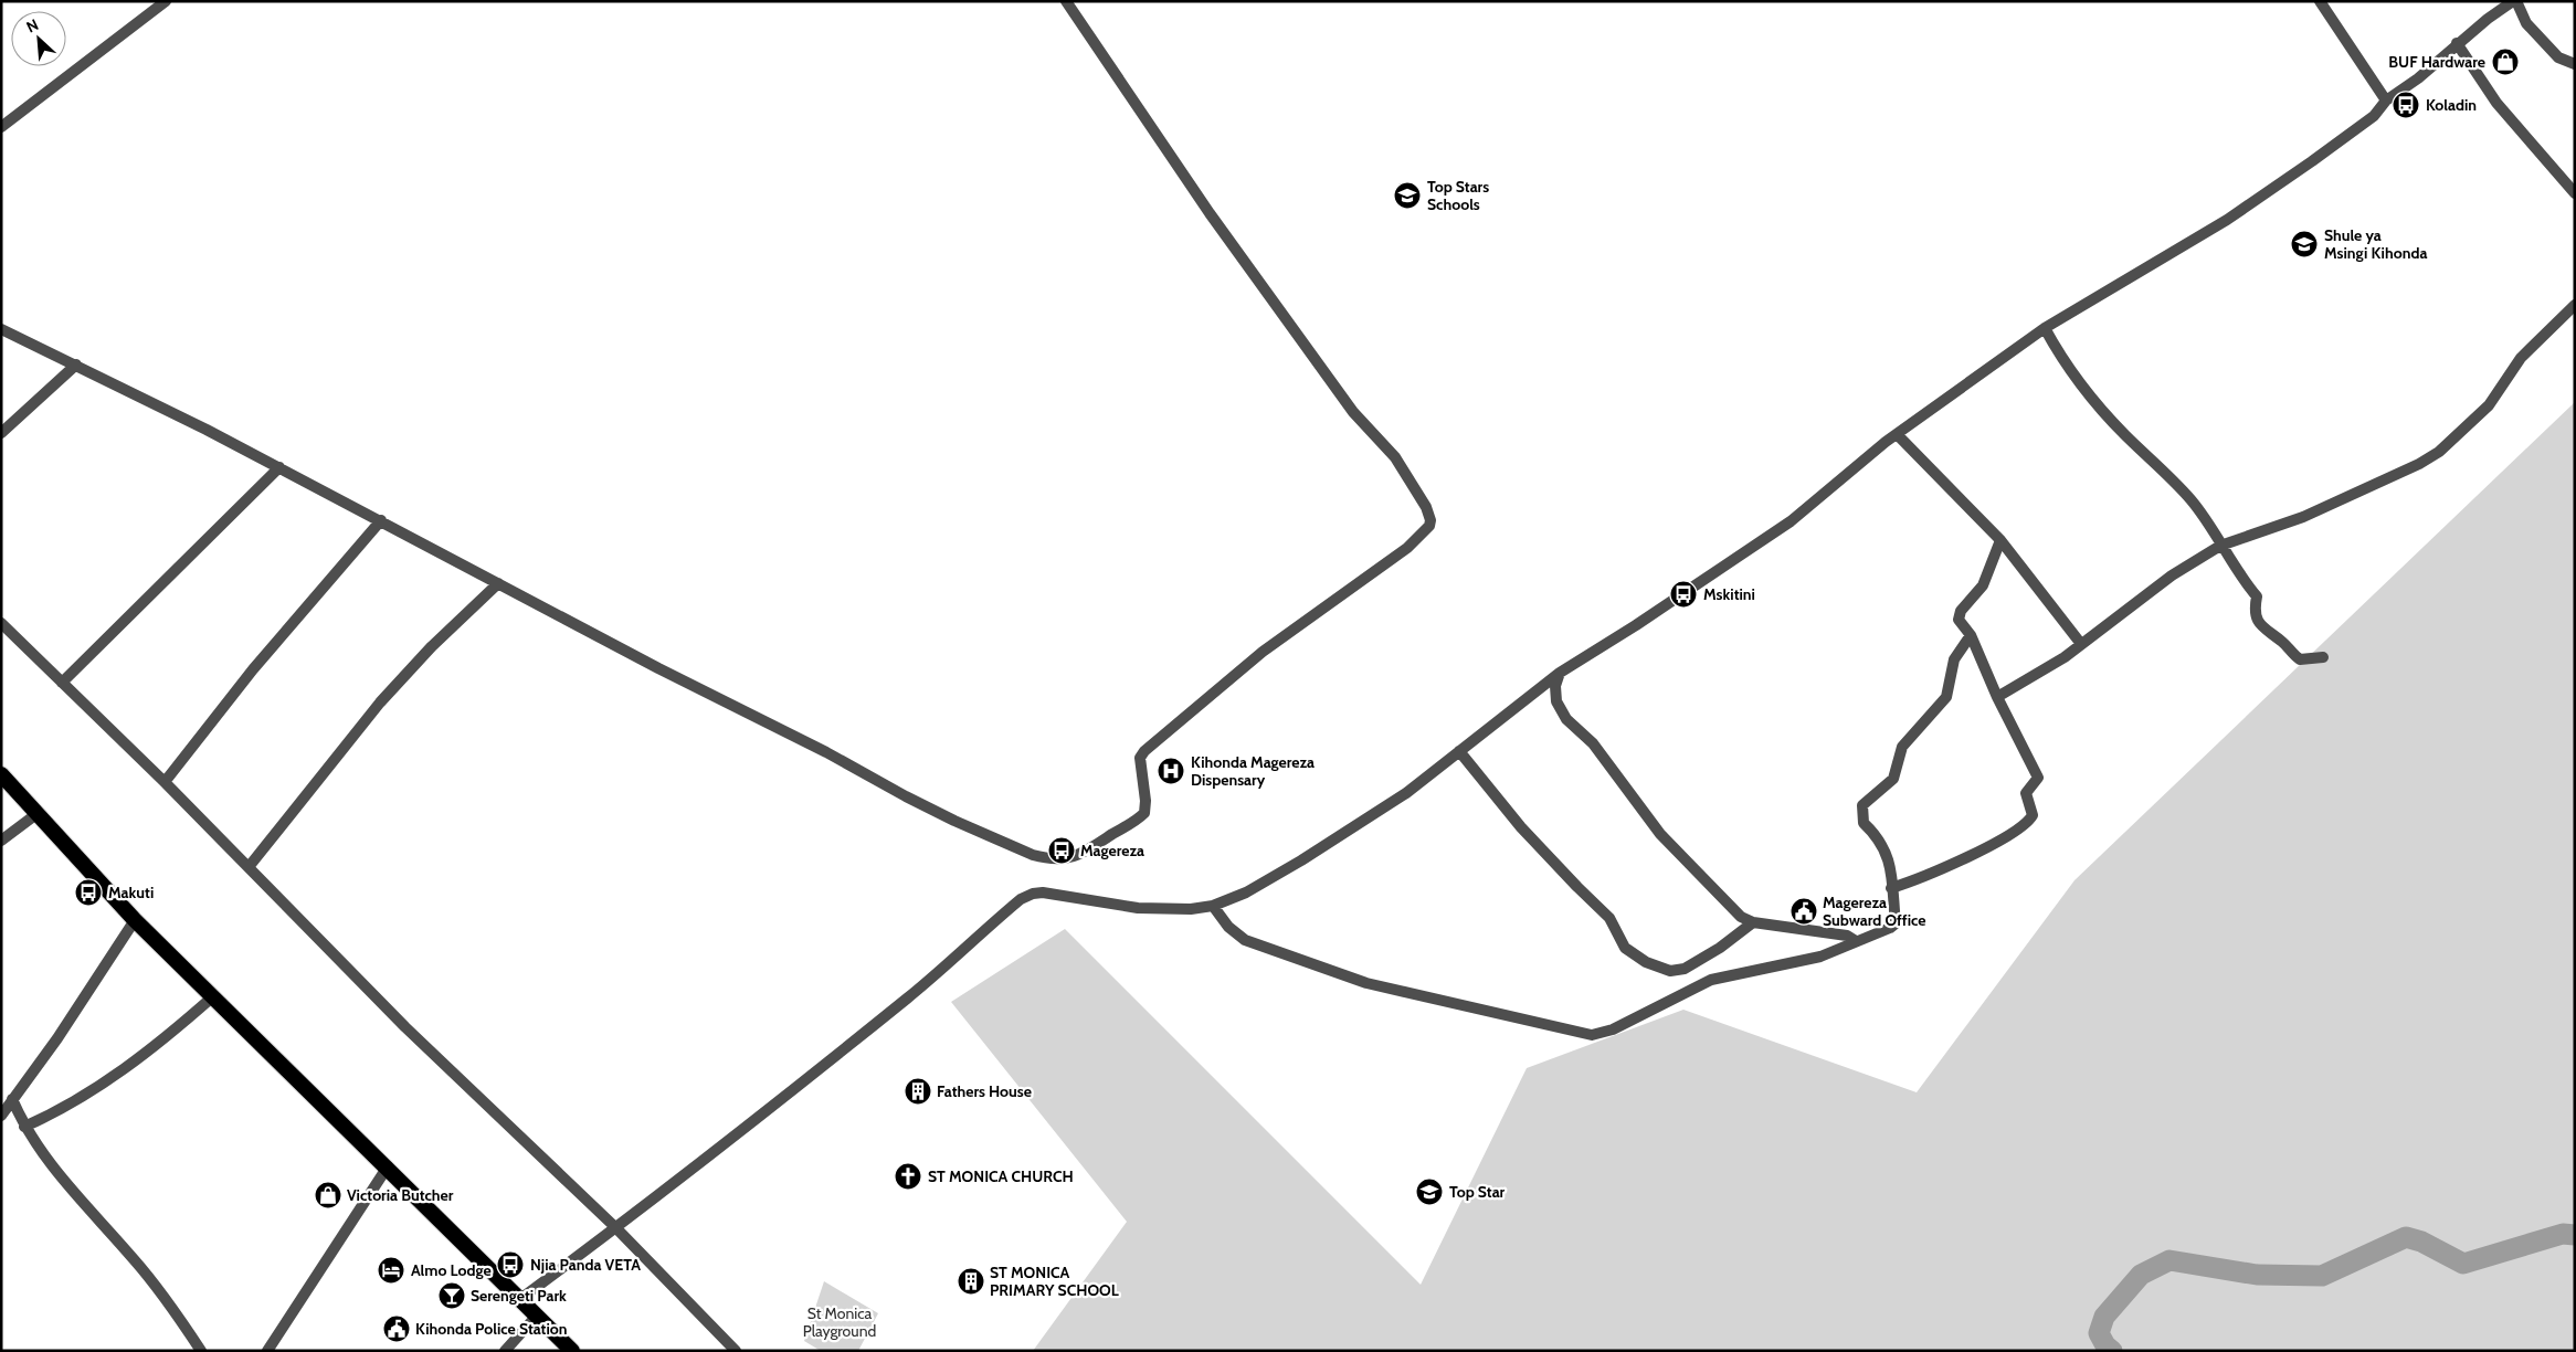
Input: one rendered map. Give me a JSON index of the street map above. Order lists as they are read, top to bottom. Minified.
{"parks":["St Monica Playground"],"places":{"shop":["BUF Hardware","Victoria Butcher"],"bus stop":["Koladin","Mskitini","Magereza","Makuti","Njia Panda VETA"],"school or university":["Top Stars Schools","Shule ya Msingi Kihonda","Top Star"],"hospital":["Kihonda Magereza Dispensary"],"public building":["Magereza Subward Office","Kihonda Police Station"],"building":["Fathers House","ST MONICA PRIMARY SCHOOL"],"church":["ST MONICA CHURCH"],"hotel":["Almo Lodge"],"bar":["Serengeti Park"]},"north":"top left"}
